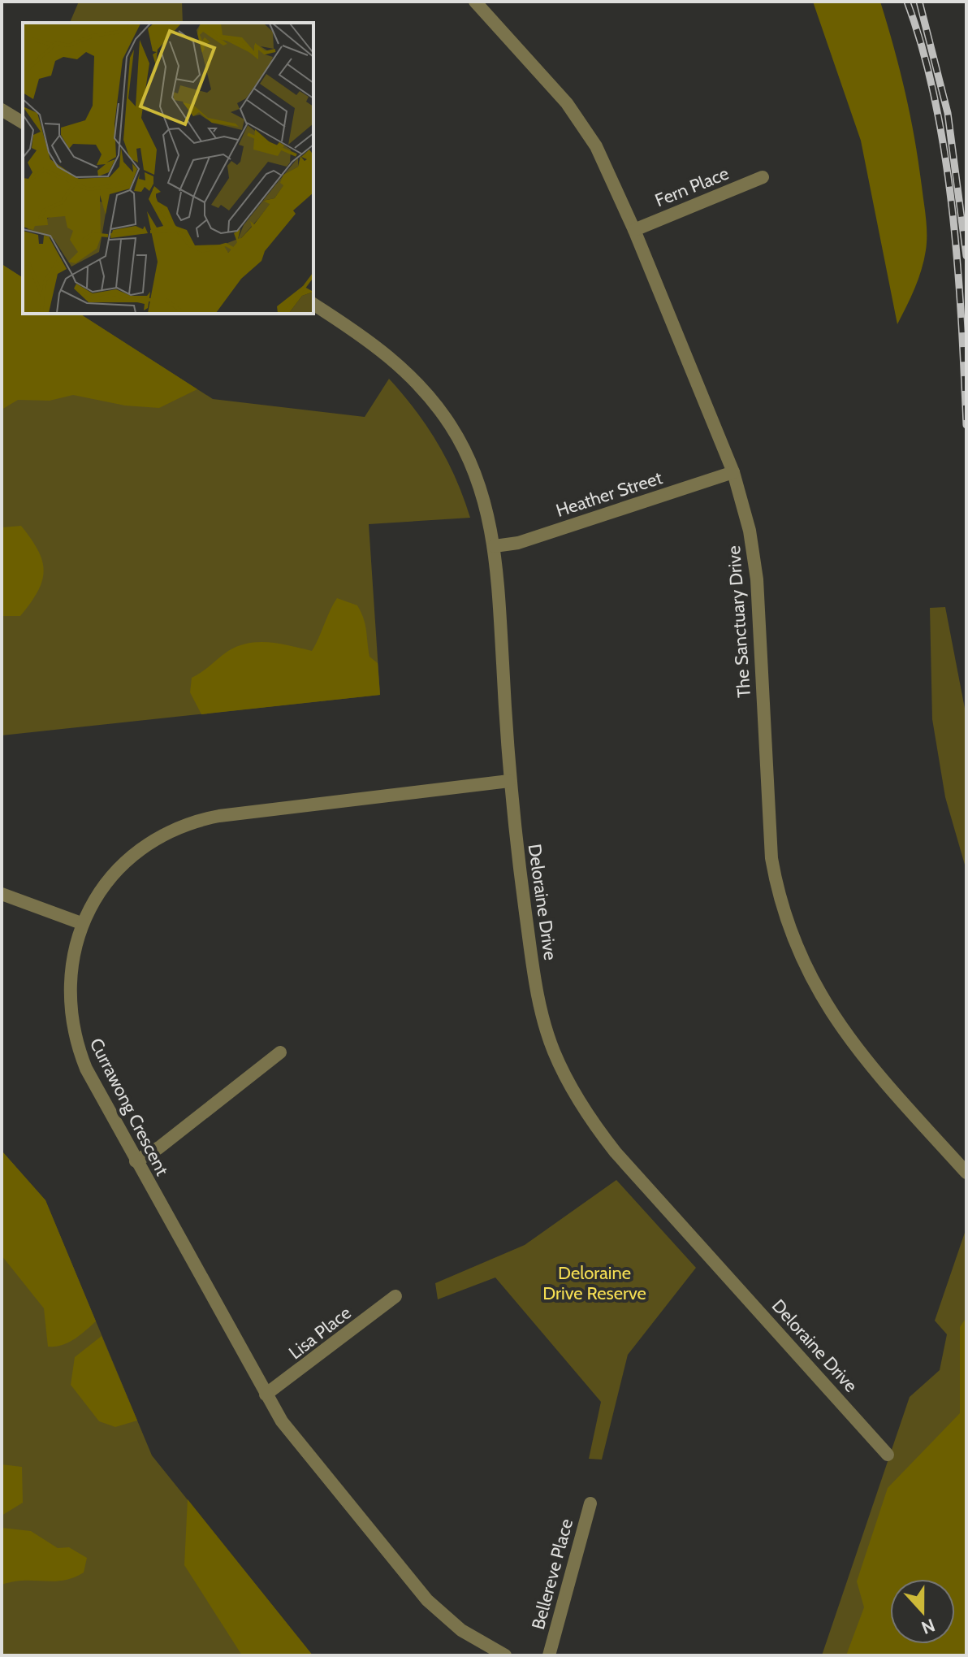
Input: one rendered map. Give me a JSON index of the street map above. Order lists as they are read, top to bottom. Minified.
{"streets":{"street":["Fern Place","Heather Street","The Sanctuary Drive","Deloraine Drive","Currawong Crescent","Lisa Place","Bellereve Place"]},"crossings":[["Fern Place","The Sanctuary Drive"],["Heather Street","The Sanctuary Drive"],["Heather Street","Deloraine Drive"],["Deloraine Drive","Currawong Crescent"],["Currawong Crescent","Lisa Place"]],"parks":["Deloraine Drive Reserve"],"north":"bottom"}
